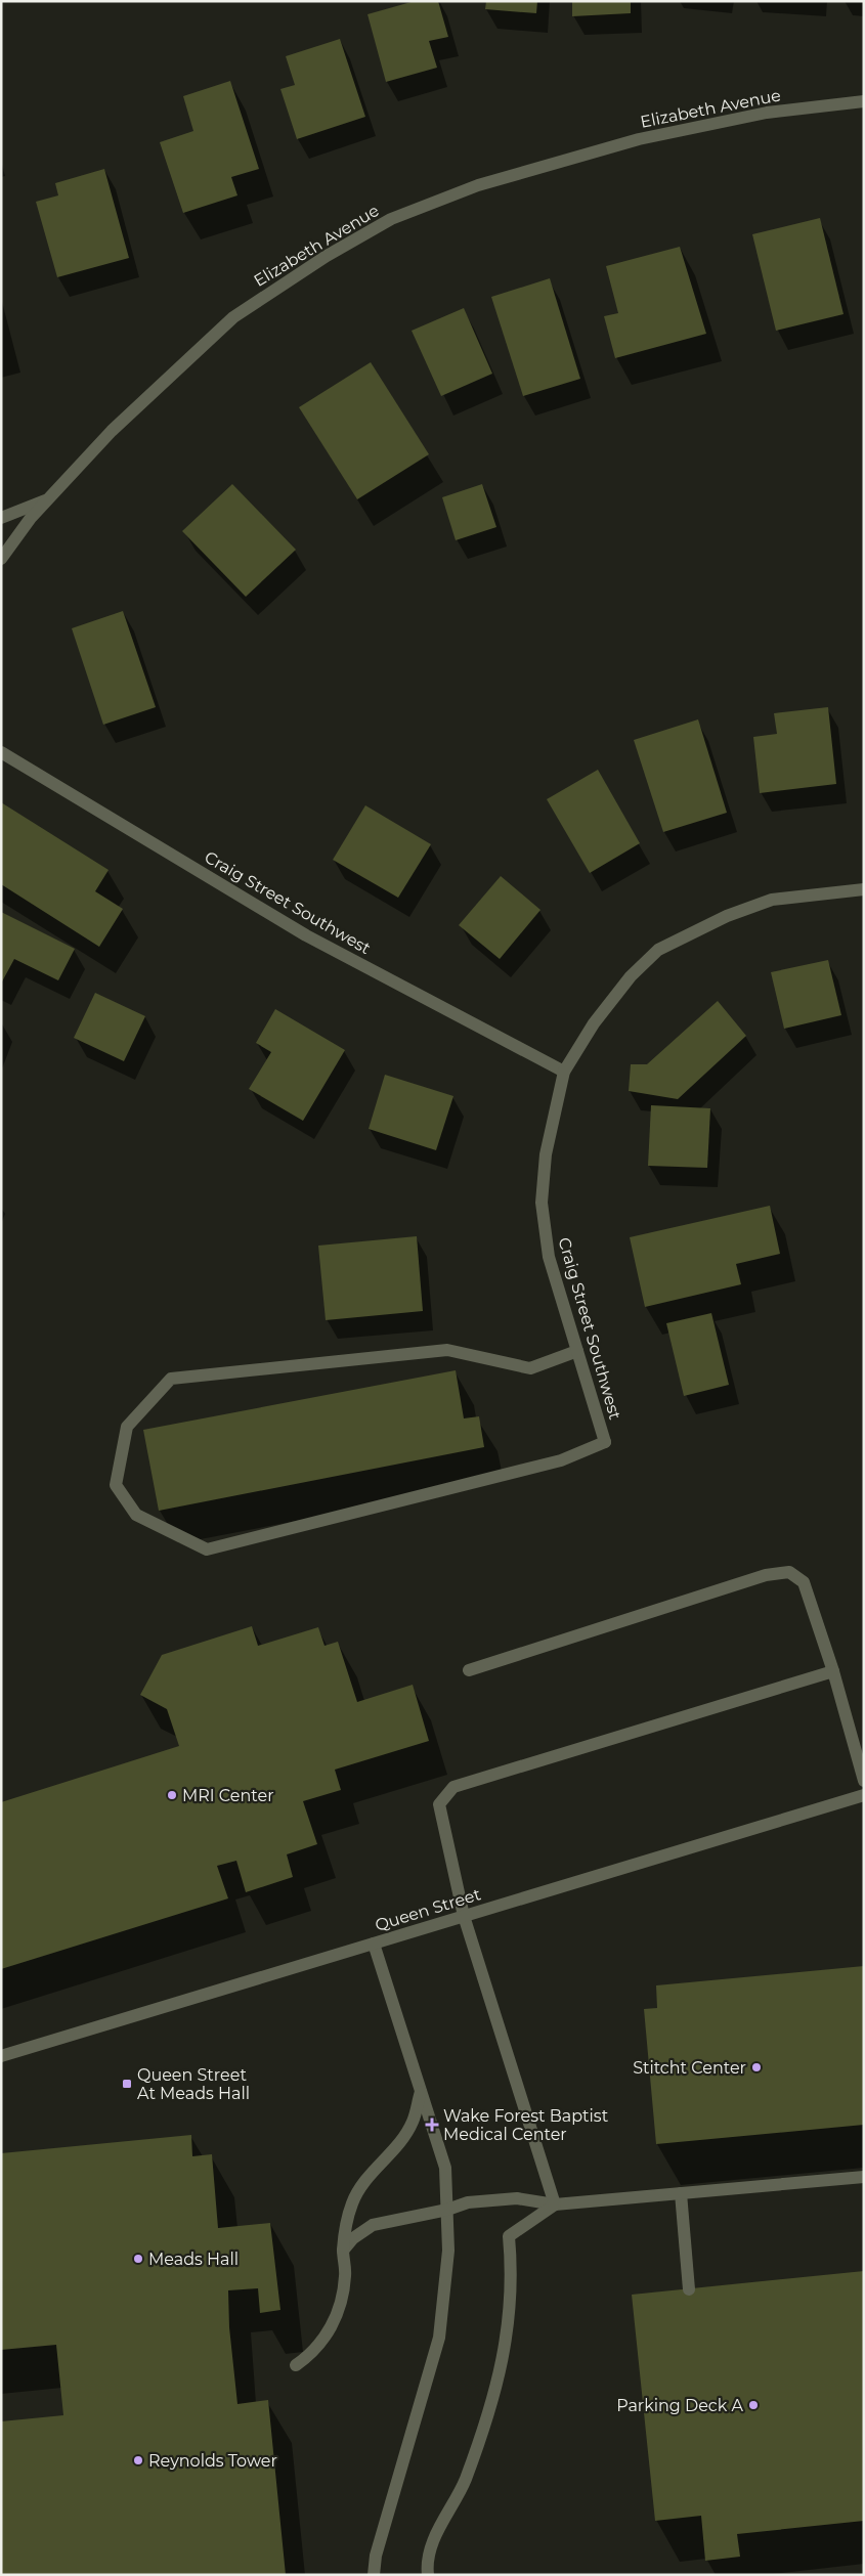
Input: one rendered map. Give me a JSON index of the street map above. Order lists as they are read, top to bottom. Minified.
{"streets":{"street":["Elizabeth Avenue","Craig Street Southwest","Queen Street"]},"places":{"other":["MRI Center","Stitcht Center","Meads Hall","Parking Deck A","Reynolds Tower"],"transit":["Queen Street At Meads Hall"],"health":["Wake Forest Baptist Medical Center"]}}
